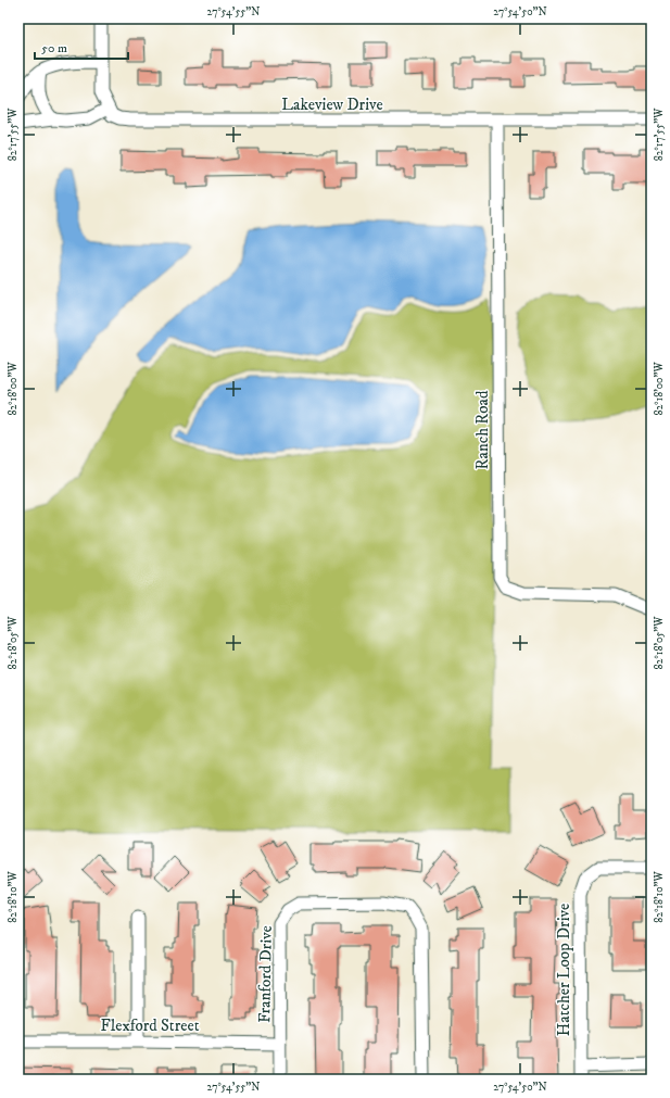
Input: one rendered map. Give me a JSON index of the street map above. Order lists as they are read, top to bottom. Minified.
{"streets":{"street":["Lakeview Drive","Ranch Road","Hatcher Loop Drive","Franford Drive","Flexford Street"]},"crossings":[["Lakeview Drive","Ranch Road"],["Franford Drive","Flexford Street"]],"scale_bar":"50 m","coordinates":["27°54'55\"N","27°54'50\"N","82°17'55\"W","82°18'00\"W","82°18'05\"W","82°18'10\"W"]}
